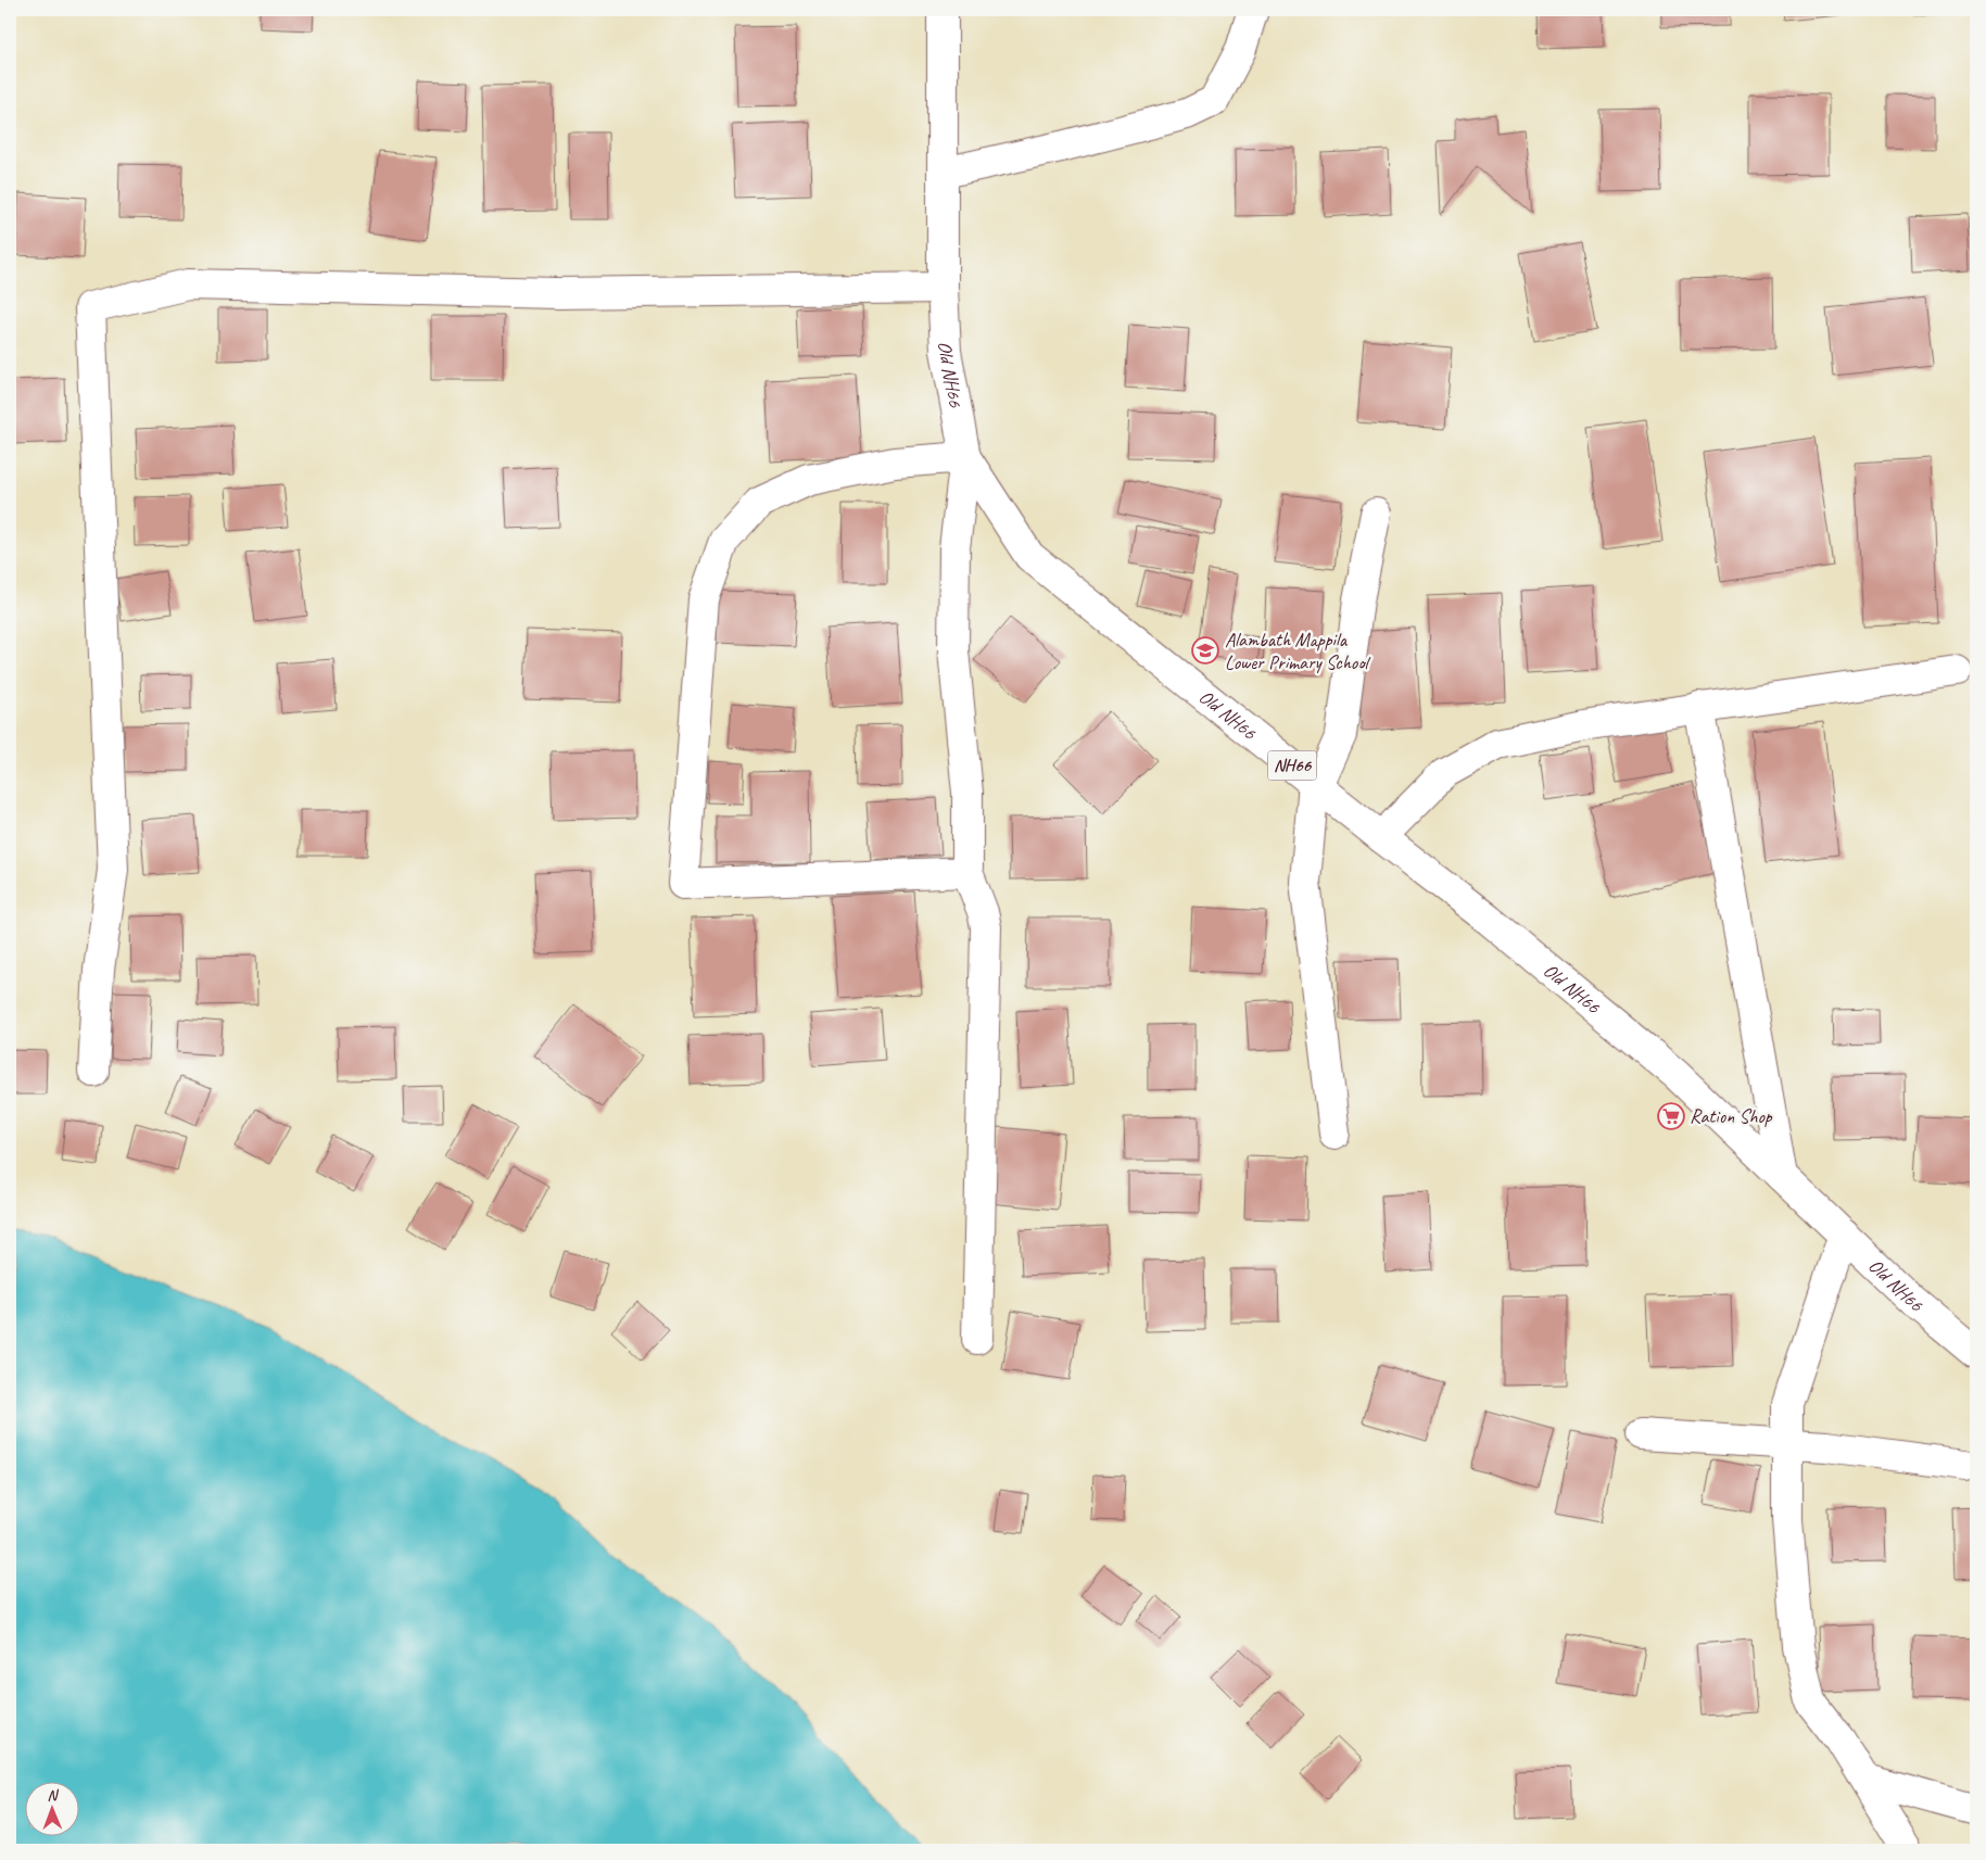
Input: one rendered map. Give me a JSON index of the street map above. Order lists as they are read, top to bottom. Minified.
{"streets":{"street":["Old NH66","NH66"]},"places":{"school or university":["Alambath Mappila Lower Primary School"],"supermarket":["Ration Shop"]},"north":"top"}
